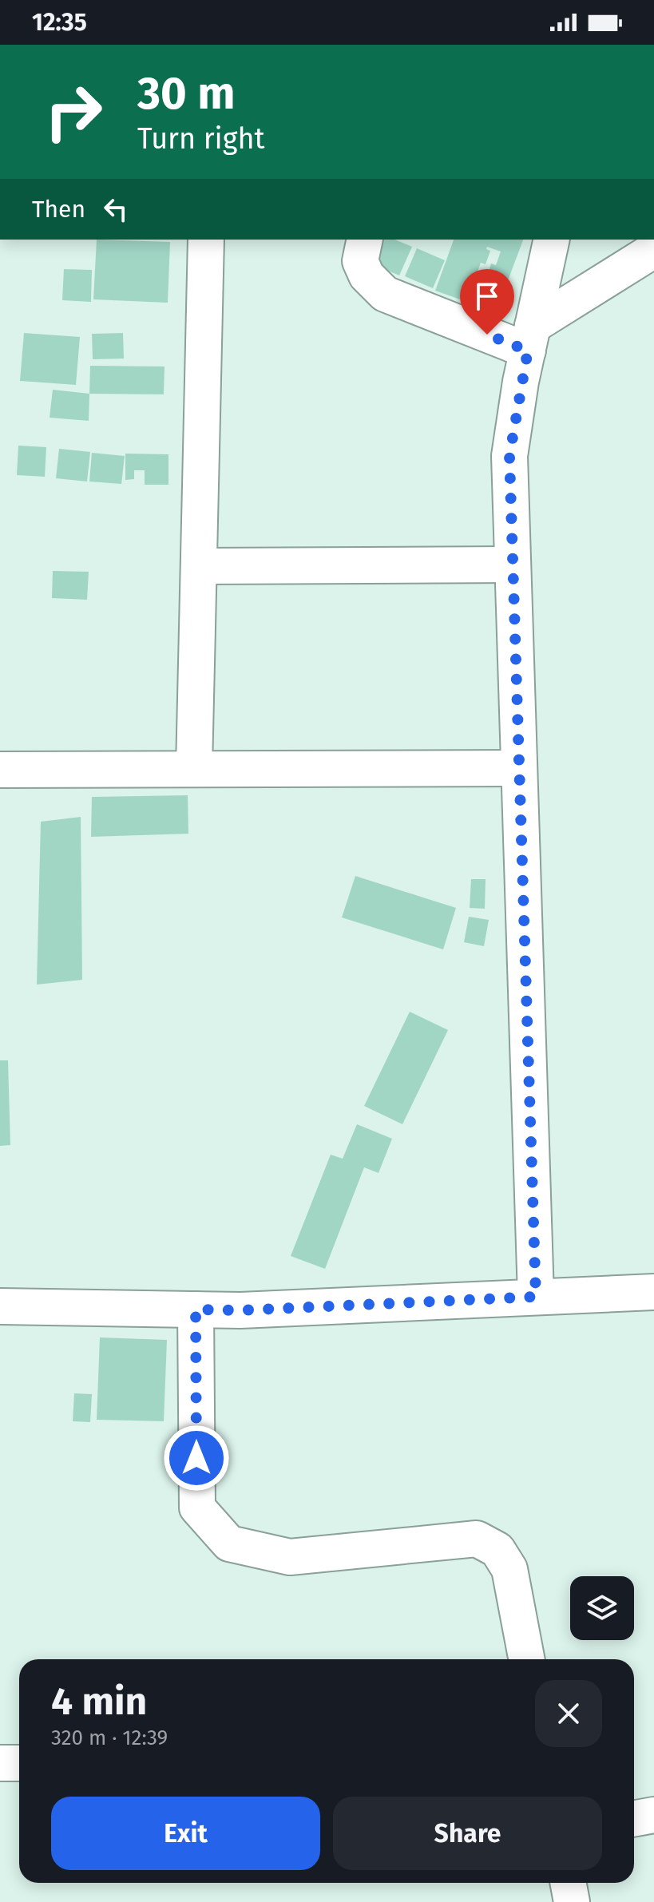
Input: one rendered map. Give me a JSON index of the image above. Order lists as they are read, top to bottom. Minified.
{"page":{"status":"12:35","turn":["30 m","Turn right"],"then":"Then","heading":["4 min","320 m · 12:39"],"buttons":["Exit","Share"]}}
